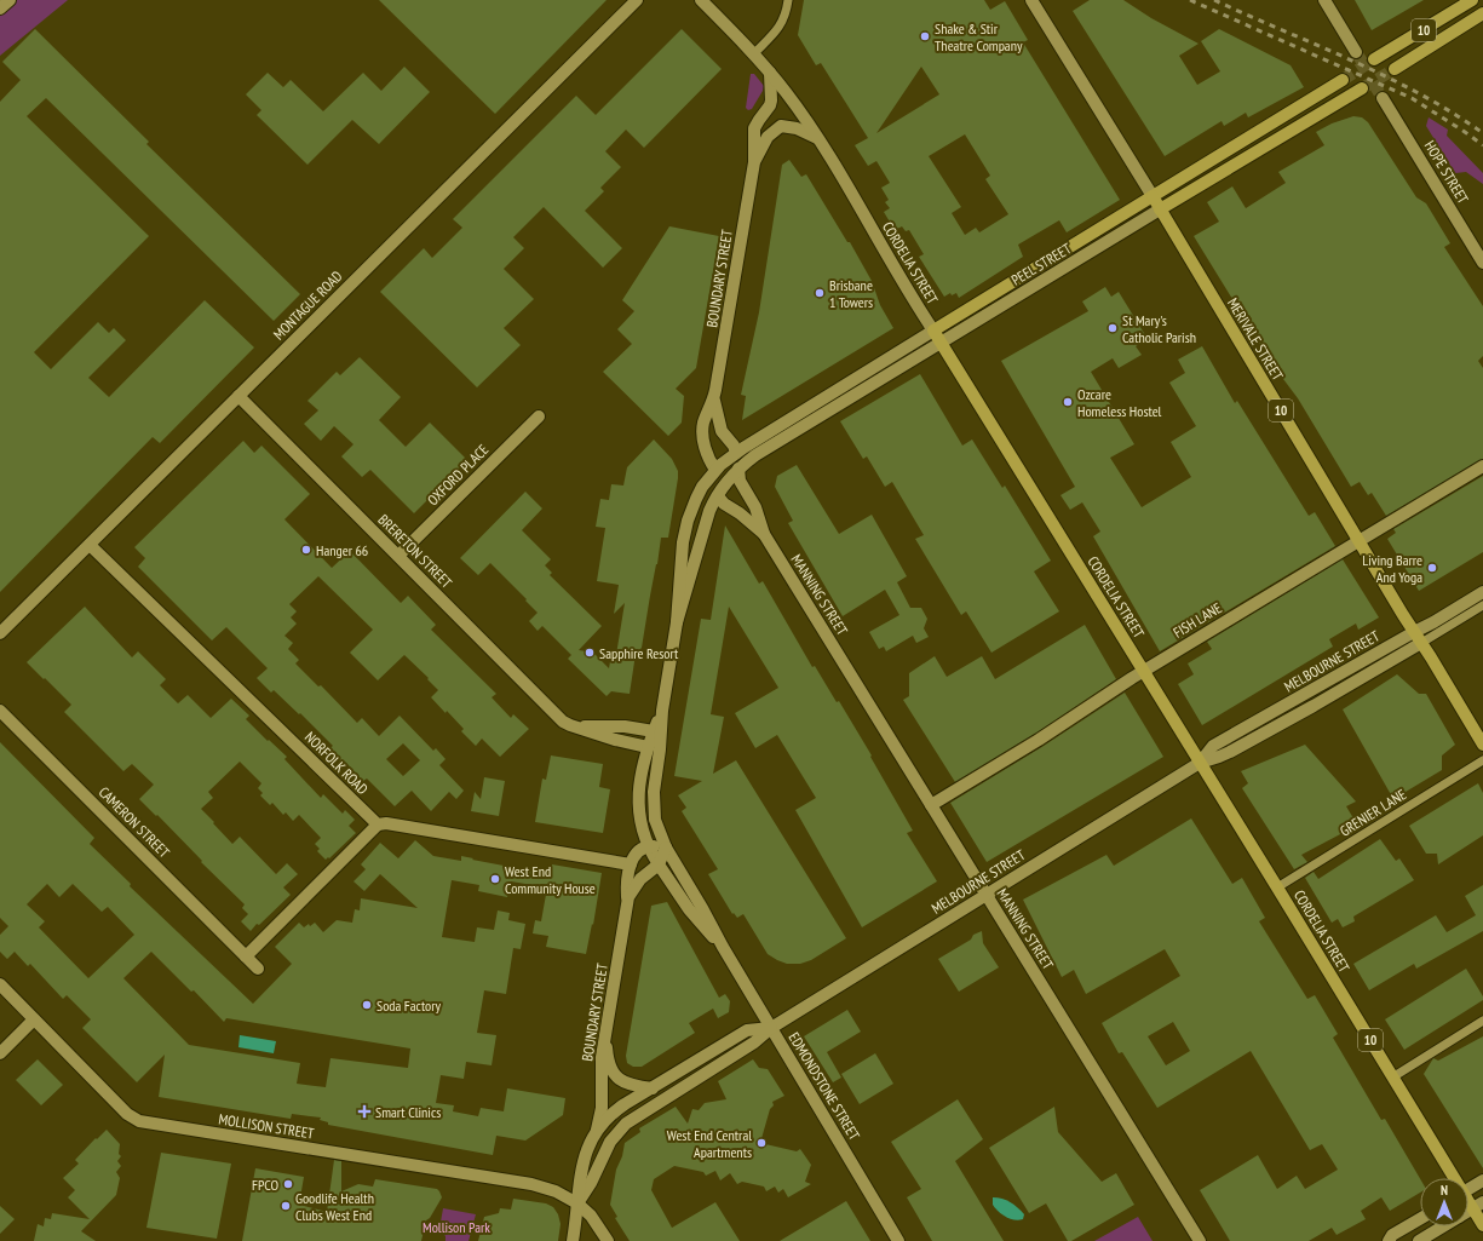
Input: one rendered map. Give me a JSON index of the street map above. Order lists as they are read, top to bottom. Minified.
{"streets":{"main road":["10","CORDELIA STREET","PEEL STREET","MERIVALE STREET"],"street":["HOPE STREET","BOUNDARY STREET","MONTAGUE ROAD","OXFORD PLACE","BRERETON STREET","MANNING STREET","FISH LANE","MELBOURNE STREET","NORFOLK ROAD","CAMERON STREET","EDMONDSTONE STREET","MOLLISON STREET"],"lane":["GRENIER LANE"]},"crossings":[["CORDELIA STREET","PEEL STREET"],["CORDELIA STREET","BOUNDARY STREET"],["CORDELIA STREET","FISH LANE"],["CORDELIA STREET","MELBOURNE STREET"],["CORDELIA STREET","GRENIER LANE"],["PEEL STREET","BOUNDARY STREET"],["PEEL STREET","MERIVALE STREET"],["PEEL STREET","MANNING STREET"],["BOUNDARY STREET","MANNING STREET"],["BOUNDARY STREET","MELBOURNE STREET"],["BOUNDARY STREET","EDMONDSTONE STREET"],["MONTAGUE ROAD","BRERETON STREET"],["MONTAGUE ROAD","NORFOLK ROAD"],["MERIVALE STREET","FISH LANE"],["MERIVALE STREET","MELBOURNE STREET"],["OXFORD PLACE","BRERETON STREET"],["MANNING STREET","FISH LANE"],["MANNING STREET","MELBOURNE STREET"],["MELBOURNE STREET","EDMONDSTONE STREET"],["MELBOURNE STREET","MOLLISON STREET"]],"parks":["Mollison Park"],"places":{"other":["Shake & Stir Theatre Company","Brisbane 1 Towers","St Mary's Catholic Parish","Ozcare Homeless Hostel","Hanger 66","Living Barre And Yoga","Sapphire Resort","West End Community House","Soda Factory","West End Central Apartments","FPCO","Goodlife Health Clubs West End"],"health":["Smart Clinics"]},"north":"top"}
